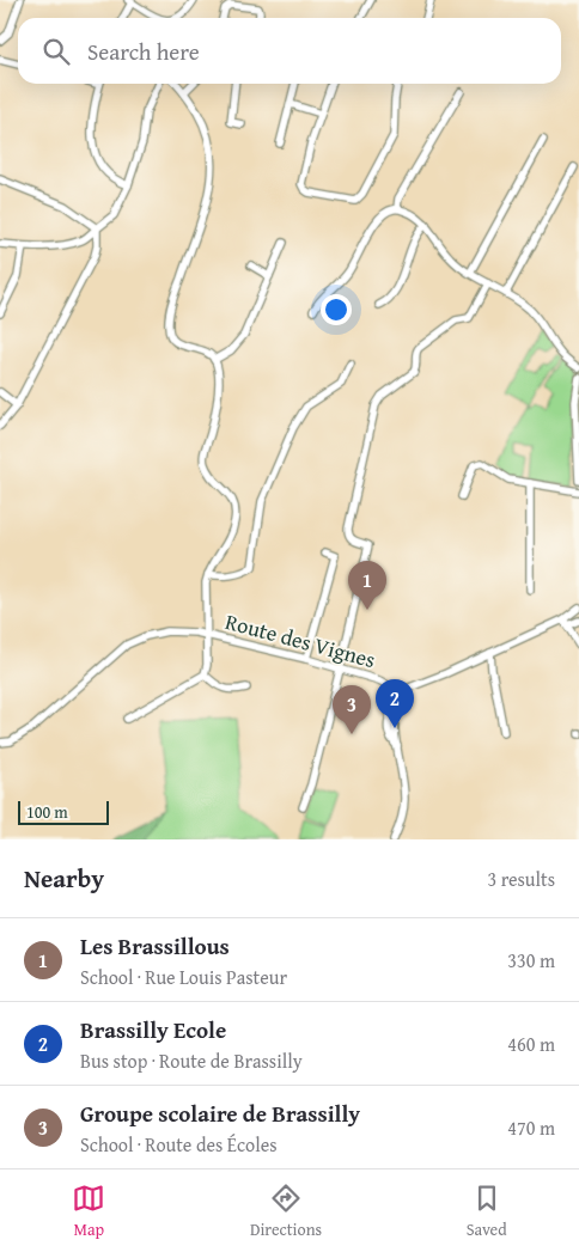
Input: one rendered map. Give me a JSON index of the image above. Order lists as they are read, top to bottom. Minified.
{"streets":{"street":["Route des Vignes"]},"scale_bar":"100 m","page":{"search":"Search here","pins":["1","2","3"],"scale":"100 m","heading":["Nearby","3 results"],"list":[{"mark":"1","name":"Les Brassillous","note":"School · Rue Louis Pasteur","value":"330 m"},{"mark":"2","name":"Brassilly Ecole","note":"Bus stop · Route de Brassilly","value":"460 m"},{"mark":"3","name":"Groupe scolaire de Brassilly","note":"School · Route des Écoles","value":"470 m"}],"nav":["Map","Directions","Saved"]}}
